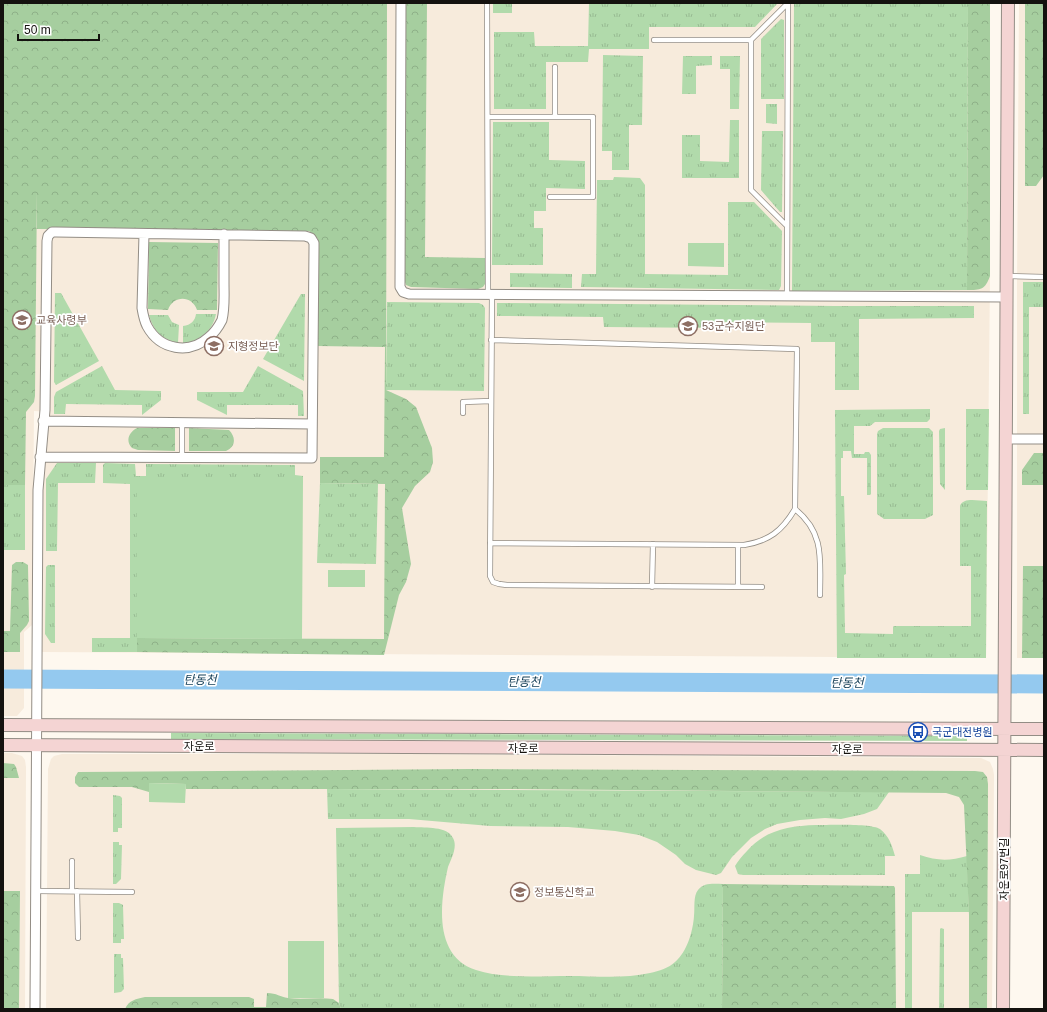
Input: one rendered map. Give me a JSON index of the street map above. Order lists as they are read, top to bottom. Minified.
{"streets":{"street":["자운로","자운로97번길"]},"crossings":[["자운로","자운로97번길"]],"water":["탄동천"],"places":{"school or university":["교육사령부","53군수지원단","지형정보단","정보통신학교"],"bus stop":["국군대전병원"]},"scale_bar":"50 m"}
